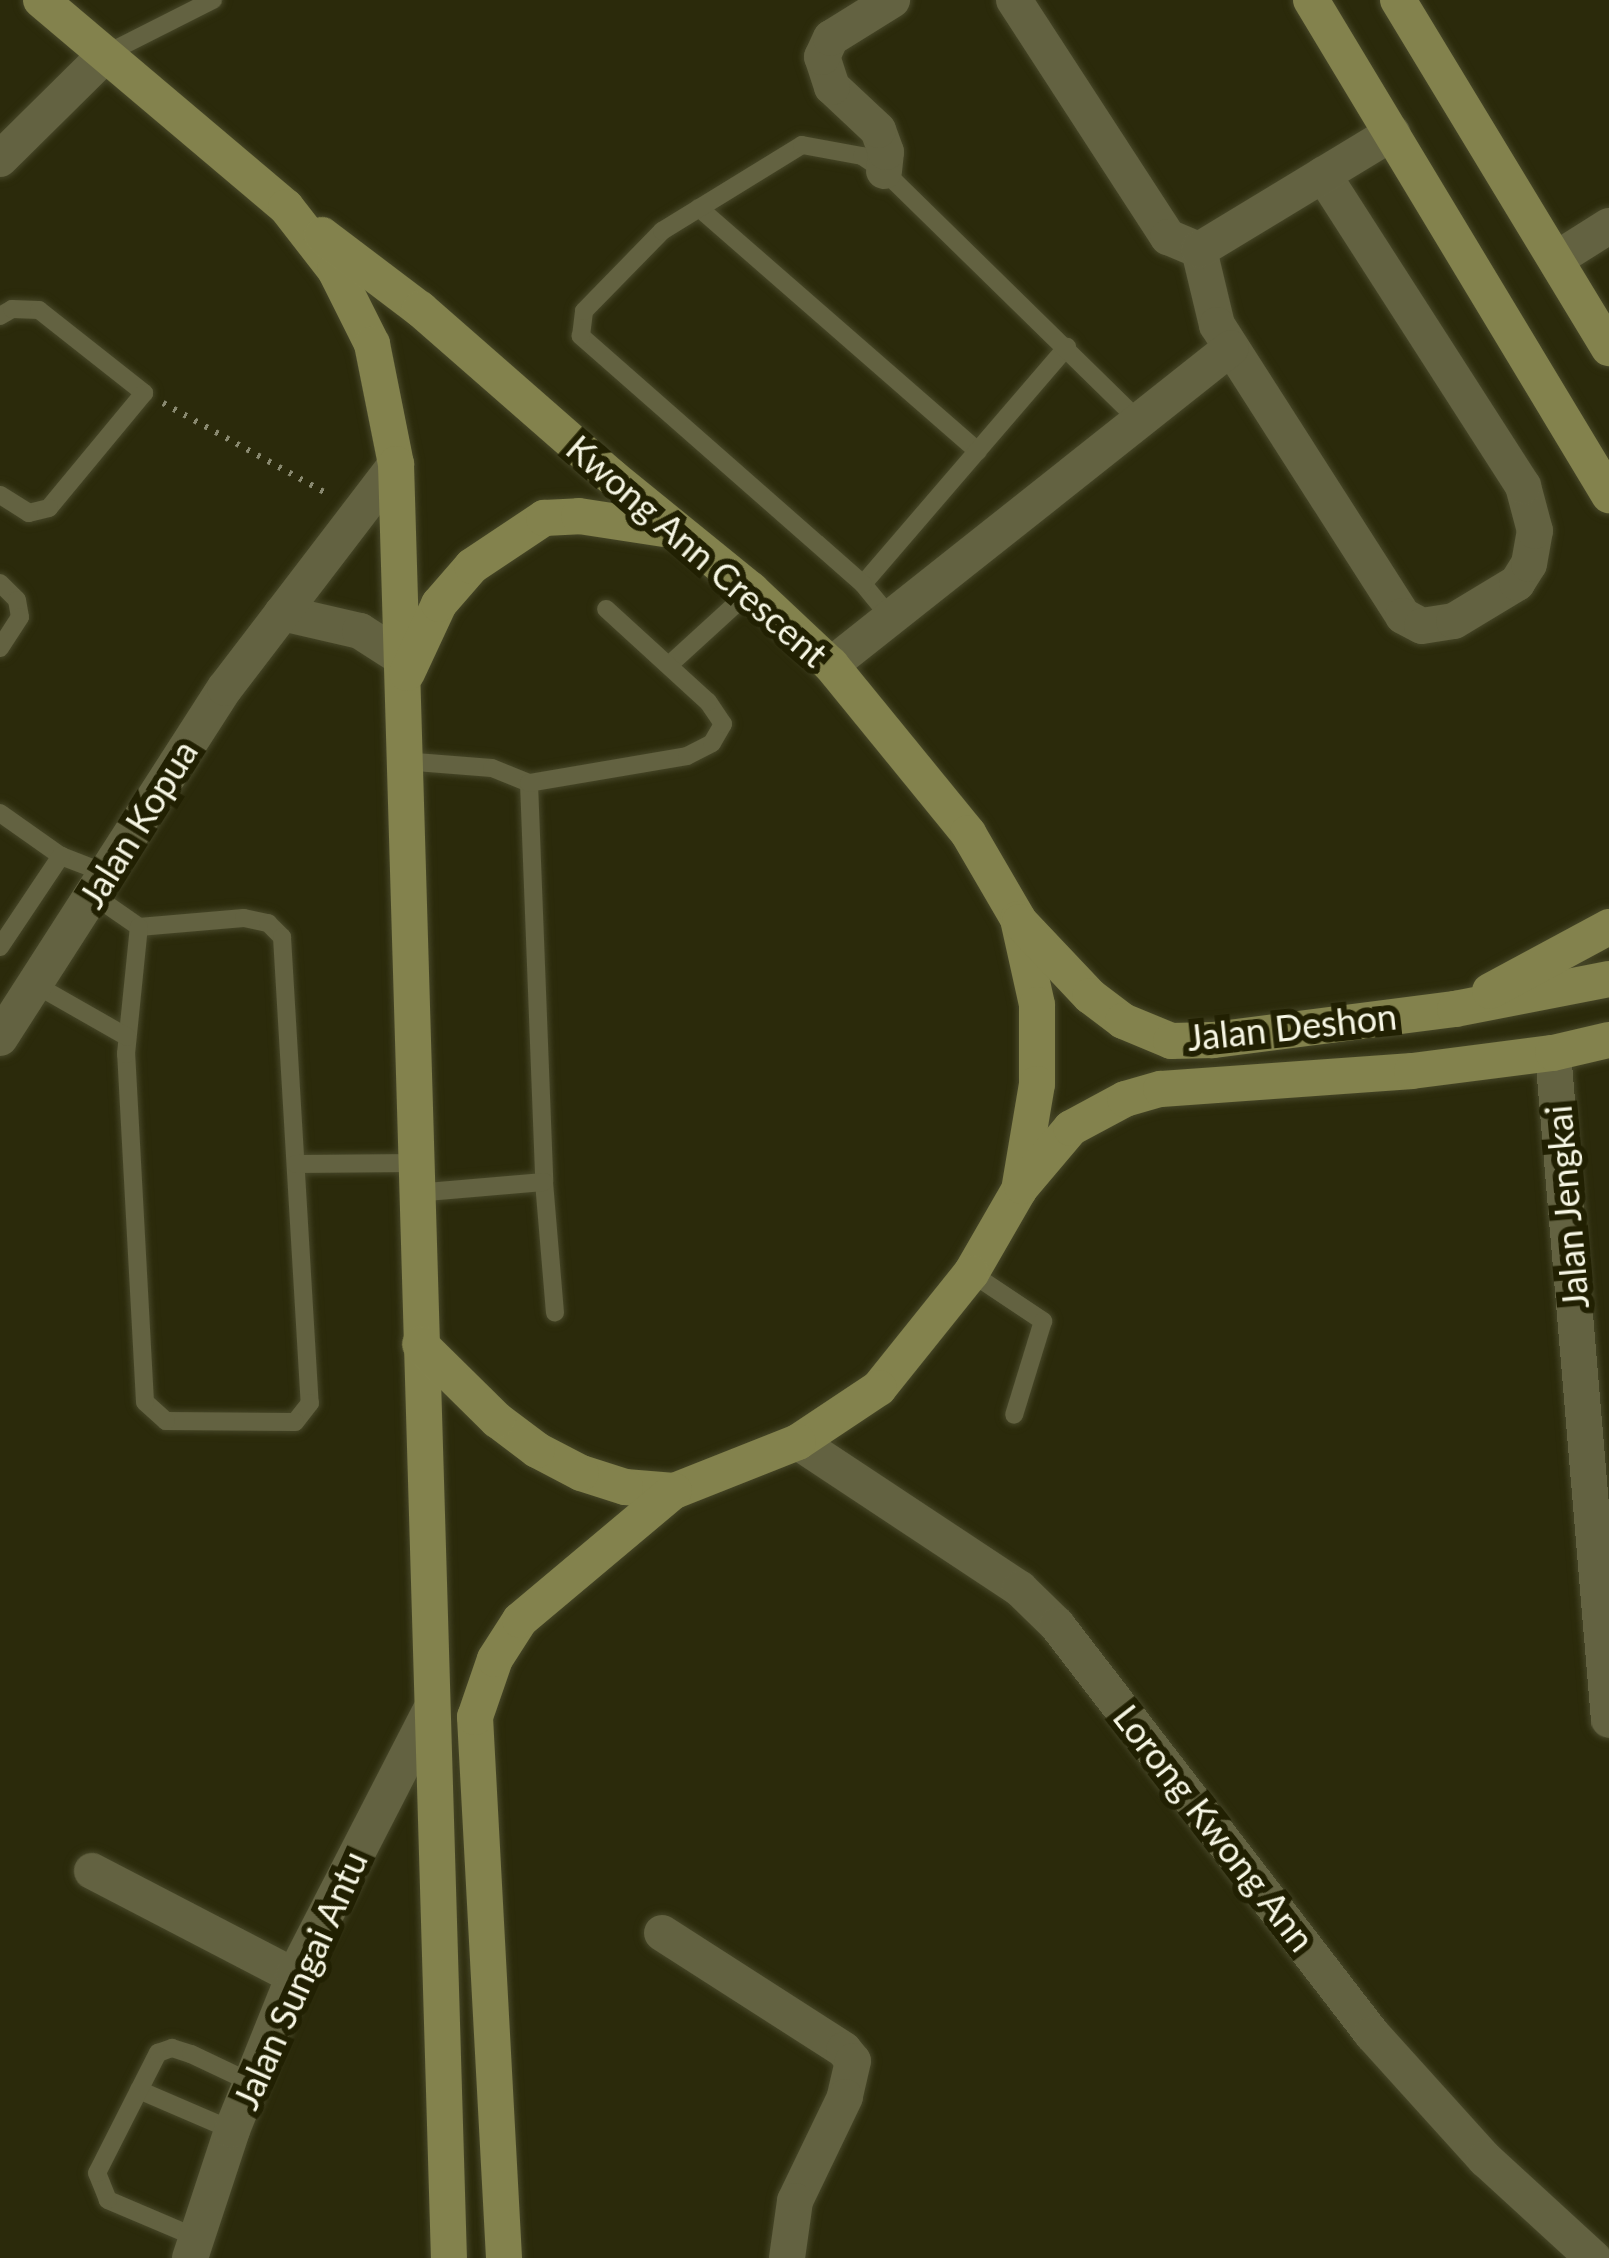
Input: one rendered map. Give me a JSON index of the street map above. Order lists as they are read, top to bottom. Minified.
{"streets":{"main road":["Kwong Ann Crescent","Jalan Deshon"],"street":["Jalan Kopua","Jalan Jengkai","Lorong Kwong Ann","Jalan Sungai Antu"]},"crossings":[["Kwong Ann Crescent","Jalan Deshon"],["Kwong Ann Crescent","Lorong Kwong Ann"],["Jalan Deshon","Jalan Jengkai"]]}
